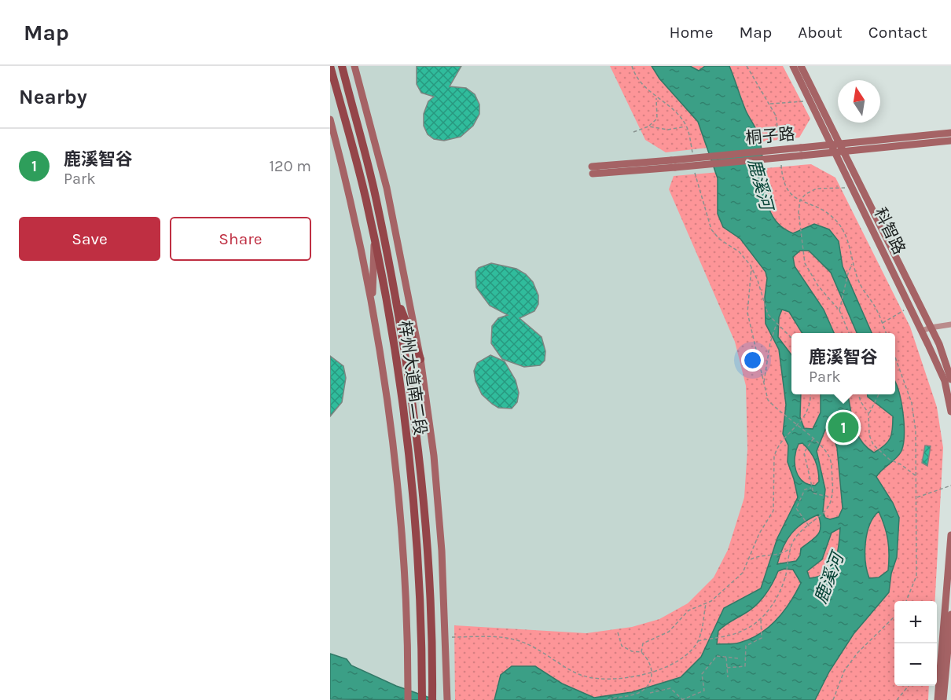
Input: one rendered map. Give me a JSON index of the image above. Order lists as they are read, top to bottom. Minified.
{"streets":{"main road":["桐子路","科智路","梓州大道南二段"]},"crossings":[["桐子路","科智路"]],"water":["鹿溪河"],"north":"top","page":{"header":"Map","nav":["Home","Map","About","Contact"],"heading":"Nearby","list":[{"mark":"1","name":"鹿溪智谷","note":"Park","value":"120 m"}],"buttons":["Save","Share"],"popup":["鹿溪智谷","Park"],"pins":"1","map_buttons":["+","−"]}}
